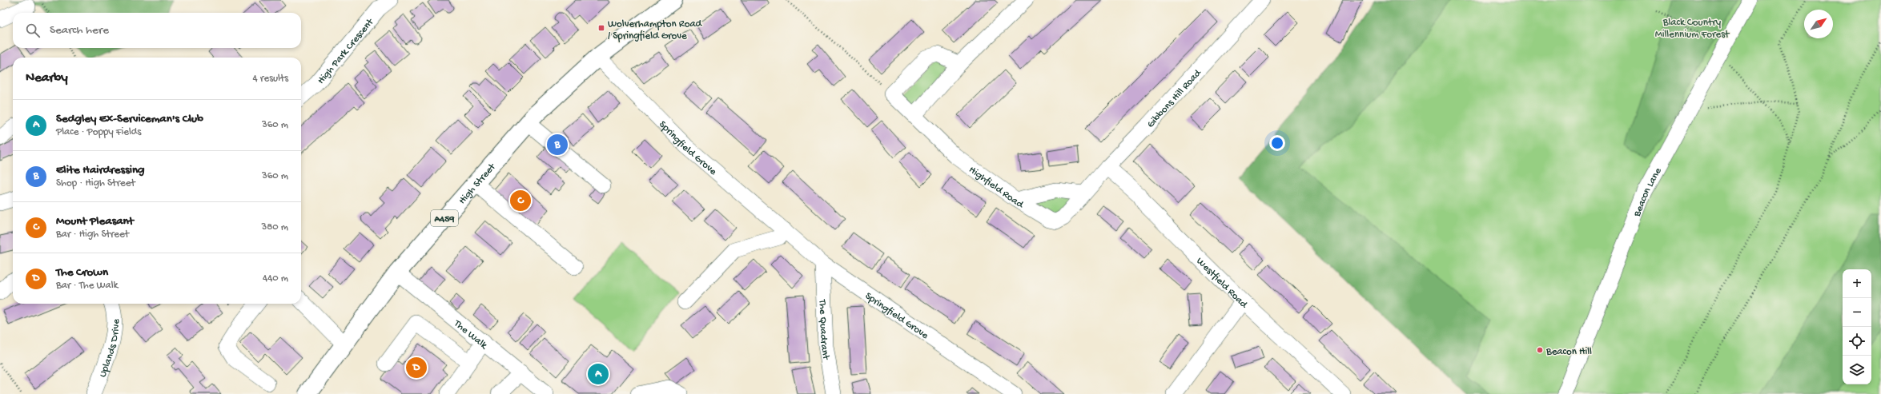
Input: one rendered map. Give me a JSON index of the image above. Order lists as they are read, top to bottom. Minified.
{"streets":{"main road":["High Street","A459"],"street":["High Park Crescent","Gibbons Hill Road","Springfield Grove","Highfield Road","Beacon Lane","Westfield Road","The Quadrant","The Walk","Uplands Drive"]},"crossings":[["Gibbons Hill Road","Highfield Road"],["Gibbons Hill Road","Westfield Road"],["Springfield Grove","High Street"],["Springfield Grove","The Quadrant"],["High Street","The Walk"]],"parks":["Black Country Millennium Forest"],"places":{"transit":["Wolverhampton Road / Springfield Grove"],"other":["Beacon Hill"]},"north":"top right","page":{"search":"Search here","heading":["Nearby","4 results"],"list":[{"mark":"A","name":"Sedgley Ex-Serviceman's Club","note":"Place · Poppy Fields","value":"360 m"},{"mark":"B","name":"Elite Hairdressing","note":"Shop · High Street","value":"360 m"},{"mark":"C","name":"Mount Pleasant","note":"Bar · High Street","value":"380 m"},{"mark":"D","name":"The Crown","note":"Bar · The Walk","value":"440 m"}],"pins":["B","C","D","A"],"map_buttons":["+","−"]}}
